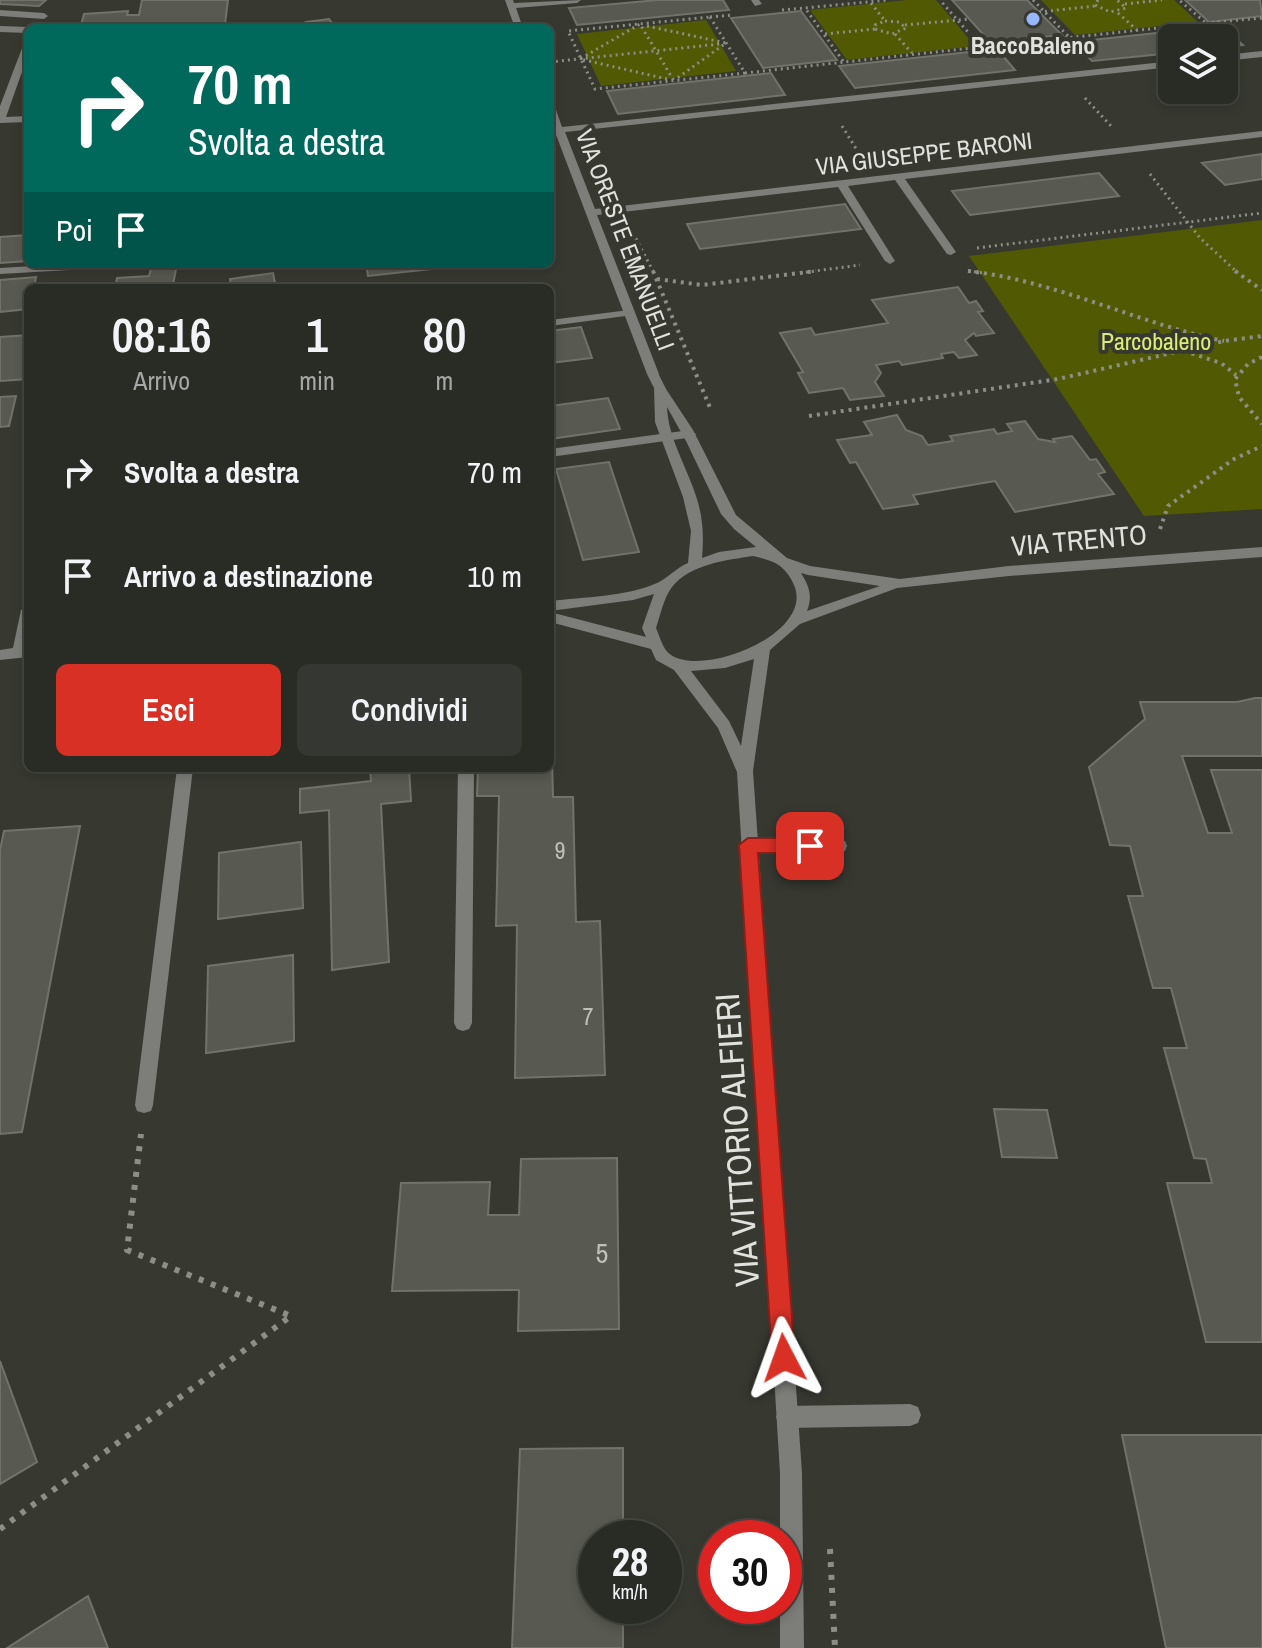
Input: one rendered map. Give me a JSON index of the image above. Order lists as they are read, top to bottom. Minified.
{"streets":{"street":["VIA GIUSEPPE BARONI","VIA ORESTE EMANUELLI","VIA TRENTO","VIA VITTORIO ALFIERI"]},"crossings":[["VIA GIUSEPPE BARONI","VIA ORESTE EMANUELLI"]],"parks":["Parcobaleno"],"places":["BaccoBaleno"],"house_numbers":["9","7","5"],"page":{"turn":["70 m","Svolta a destra"],"then":"Poi","eta":["08:16","Arrivo","1","min","80","m"],"list":[{"name":"Svolta a destra","value":"70 m"},{"name":"Arrivo a destinazione","value":"10 m"}],"buttons":["Esci","Condividi"],"speed":"28 km/h","limit":"30"}}
